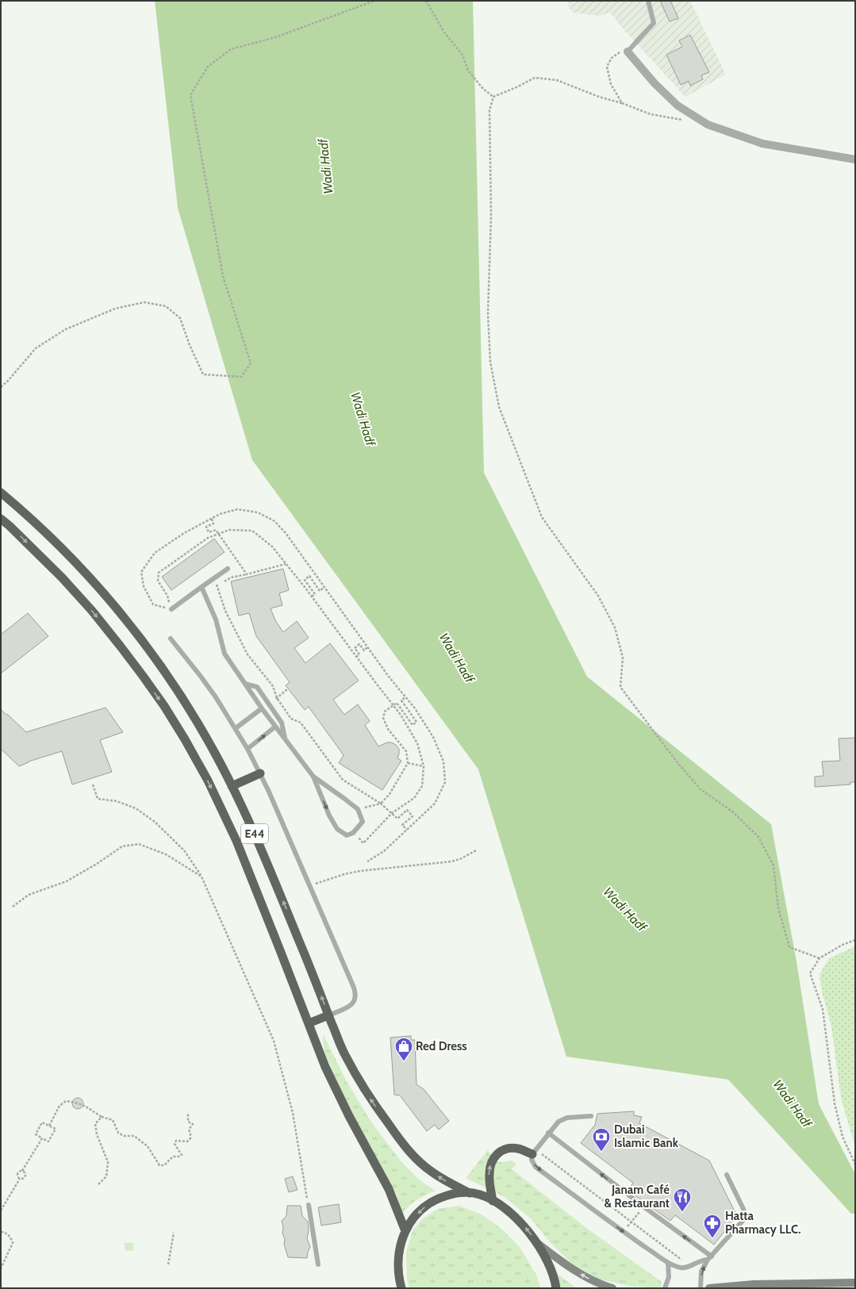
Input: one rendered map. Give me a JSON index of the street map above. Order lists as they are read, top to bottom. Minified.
{"streets":{"highway":["E44"]},"water":["Wadi Hadf"],"places":{"shop":["Red Dress"],"bank":["Dubai Islamic Bank"],"restaurant":["Janam Café & Restaurant"],"pharmacy":["Hatta Pharmacy LLC."]}}
